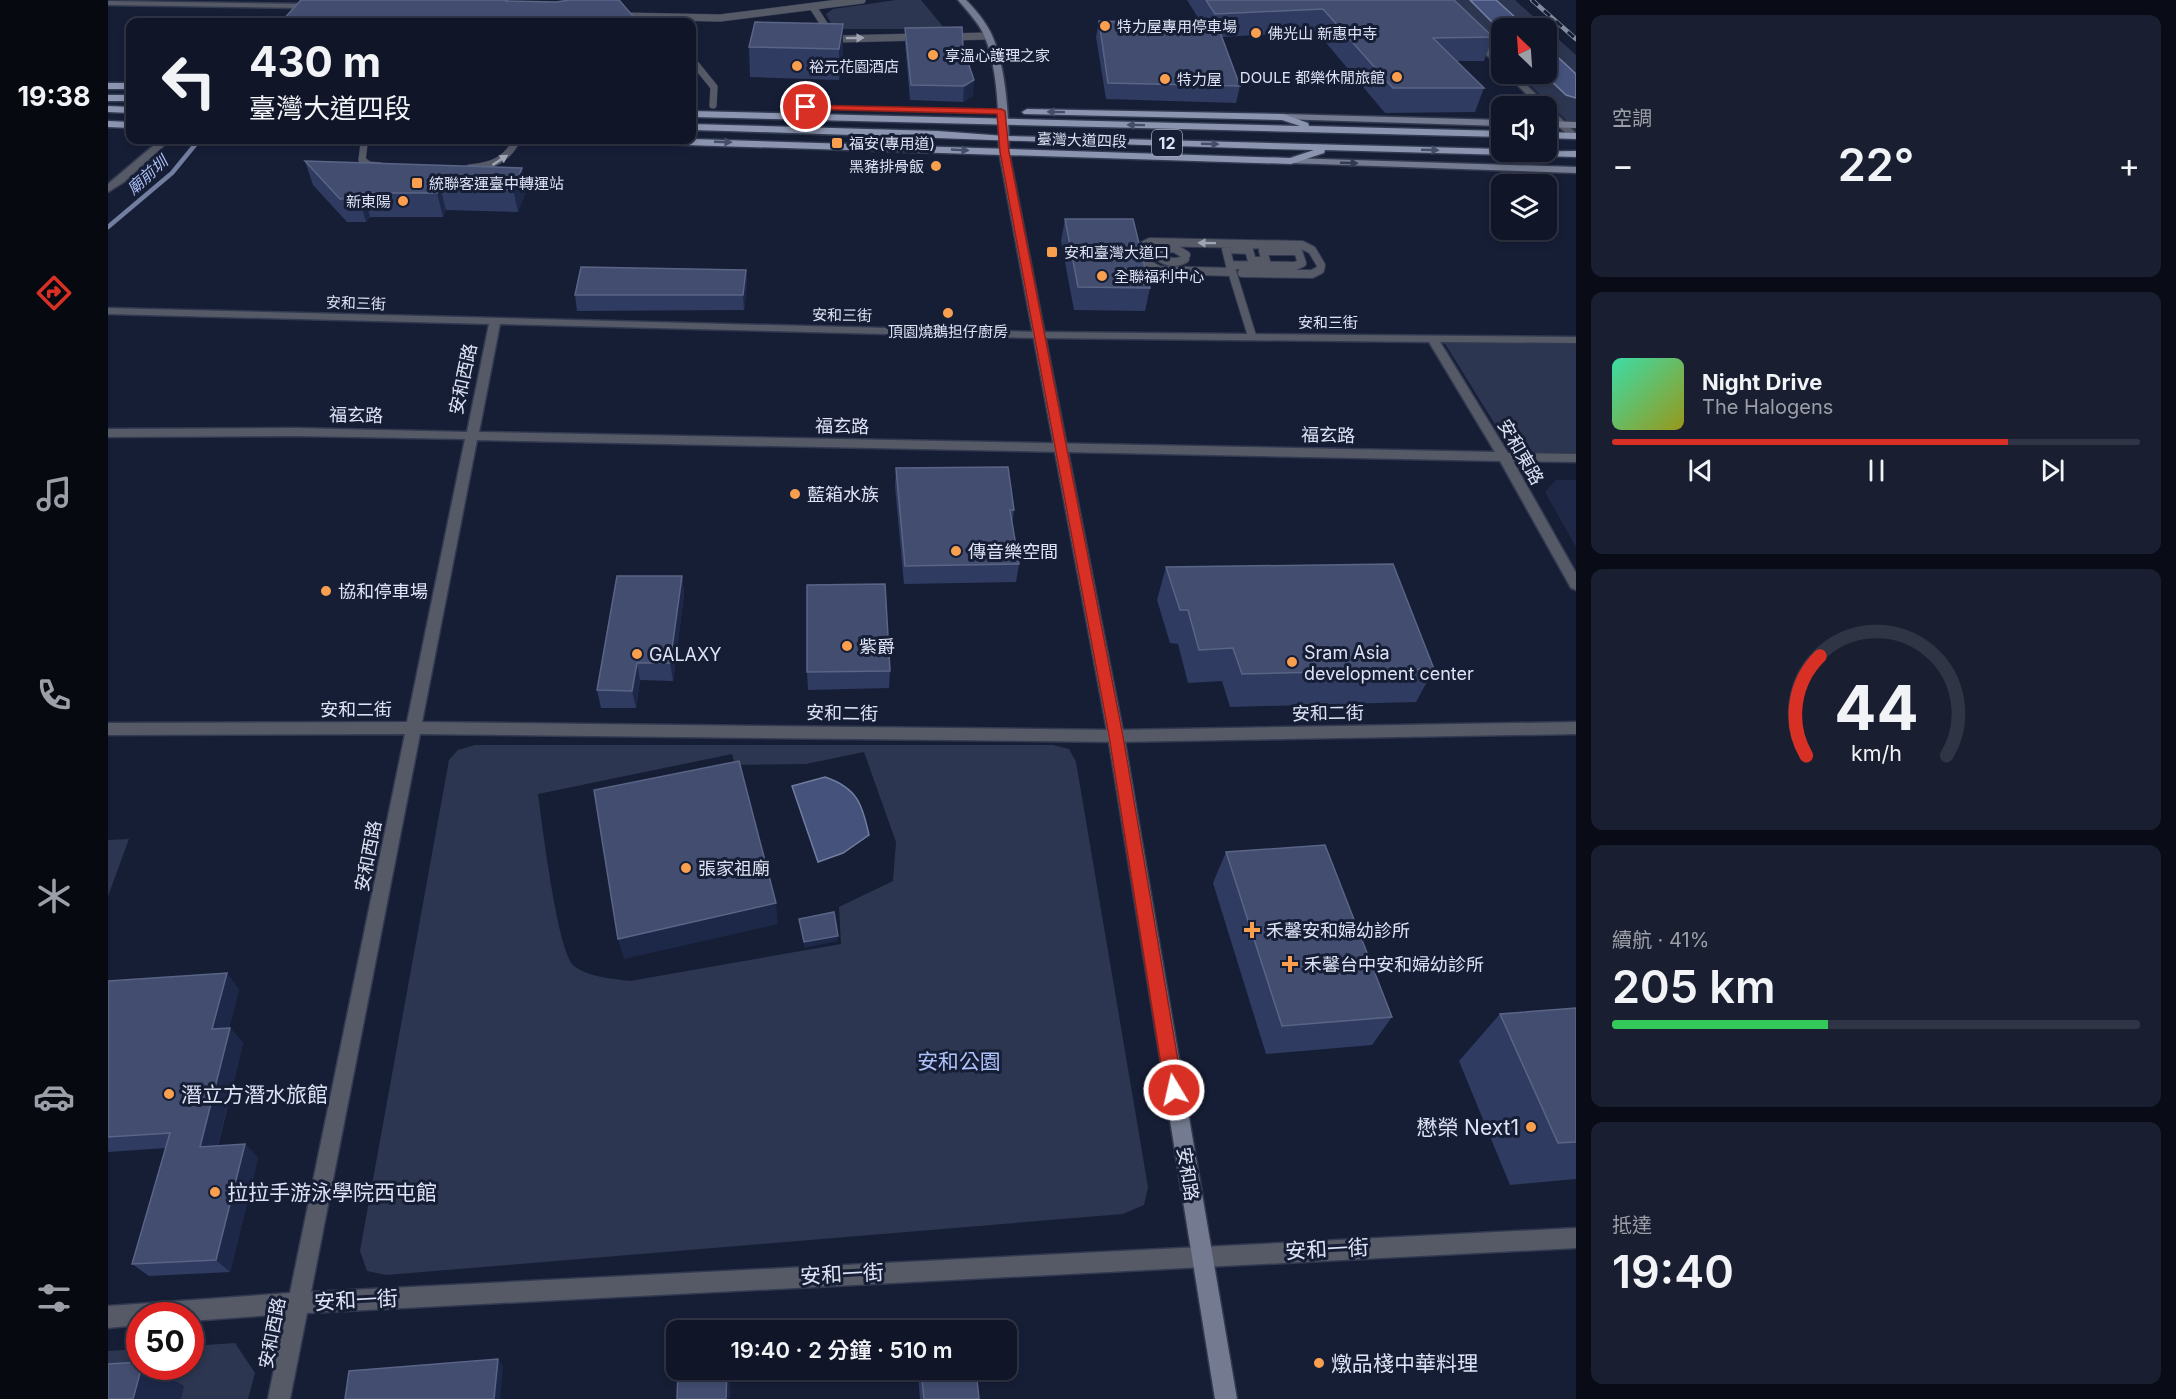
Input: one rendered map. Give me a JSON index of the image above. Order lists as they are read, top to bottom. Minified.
{"streets":{"main road":["臺灣大道四段","12","安和路"],"street":["安和三街","安和西路","福玄路","安和東路","安和二街","安和一街"]},"crossings":[["臺灣大道四段","安和路"],["安和三街","安和西路"],["安和三街","安和東路"],["安和三街","安和路"],["安和西路","福玄路"],["安和西路","安和二街"],["安和西路","安和一街"],["福玄路","安和東路"],["福玄路","安和路"],["安和二街","安和路"],["安和路","安和一街"]],"water":["廟前圳"],"parks":["安和公園"],"places":{"other":["特力屋專用停車場","佛光山 新惠中寺","享溫心護理之家","裕元花園酒店","DOULE 都樂休閒旅館","特力屋","黑豬排骨飯","新東陽","全聯福利中心","頂園燒鵝担仔廚房","藍箱水族","傳音樂空間","協和停車場","紫爵","GALAXY","Sram Asia development center","張家祖廟","潛立方潛水旅館","懋榮 Next1","拉拉手游泳學院西屯館","燉品棧中華料理"],"transit":["福安(專用道)","統聯客運臺中轉運站","安和臺灣大道口"],"health":["禾馨安和婦幼診所","禾馨台中安和婦幼診所"]},"north":"top left","page":{"tabs":"19:38","tile":["空調",["續航 · 41%","205 km"],["抵達","19:40"]],"turn":["430 m","臺灣大道四段"],"heat":["−","22°","+"],"song":["Night Drive","The Halogens"],"limit":"50","trip":"19:40 · 2 分鐘 · 510 m","gauge":["44","km/h"]}}
